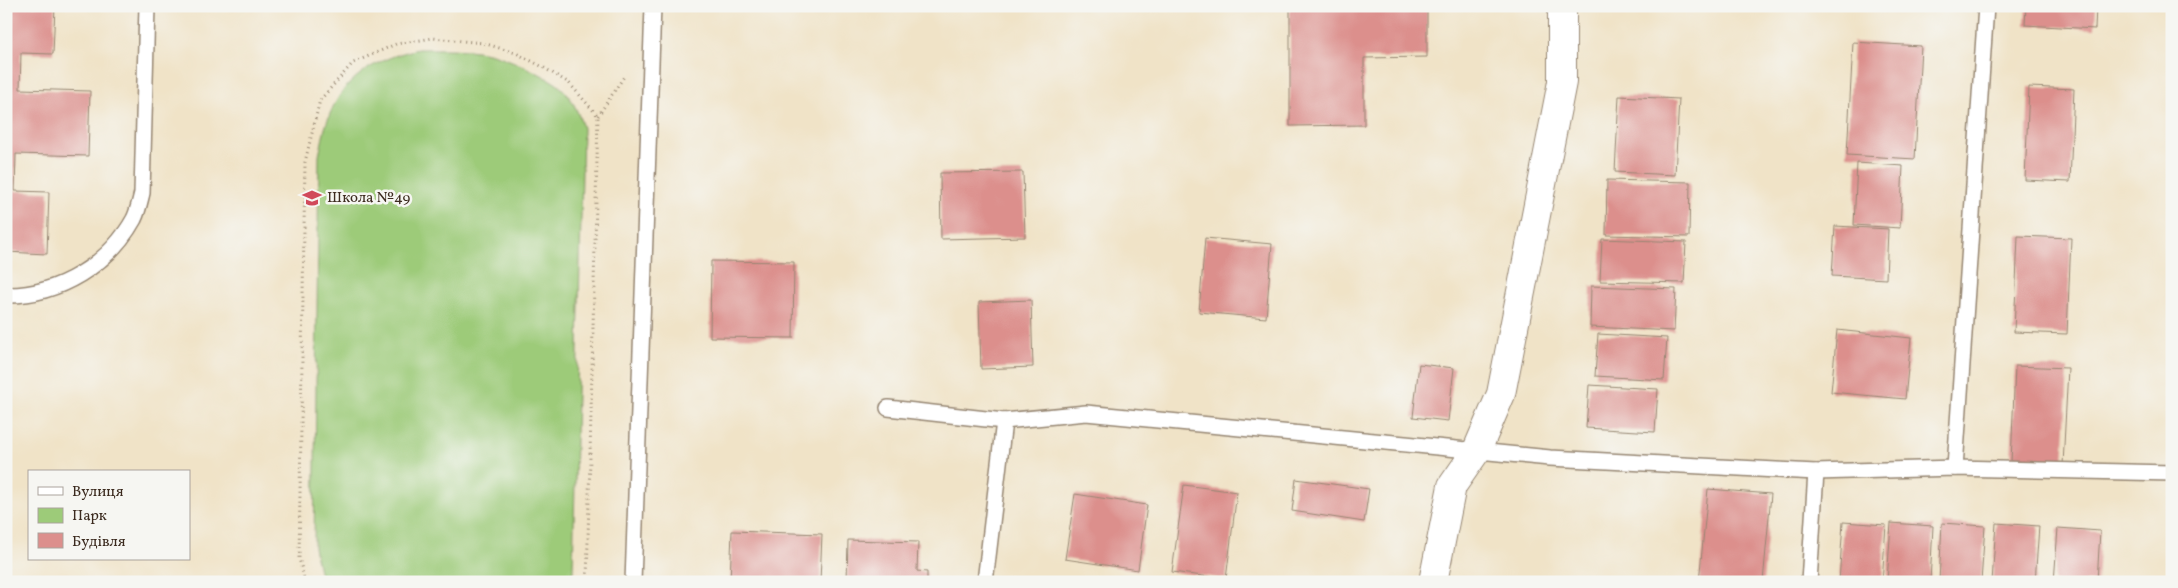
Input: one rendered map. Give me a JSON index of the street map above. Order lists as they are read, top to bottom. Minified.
{"places":{"school or university":["Школа №49"]},"legend":["Вулиця","Парк","Будівля"]}
